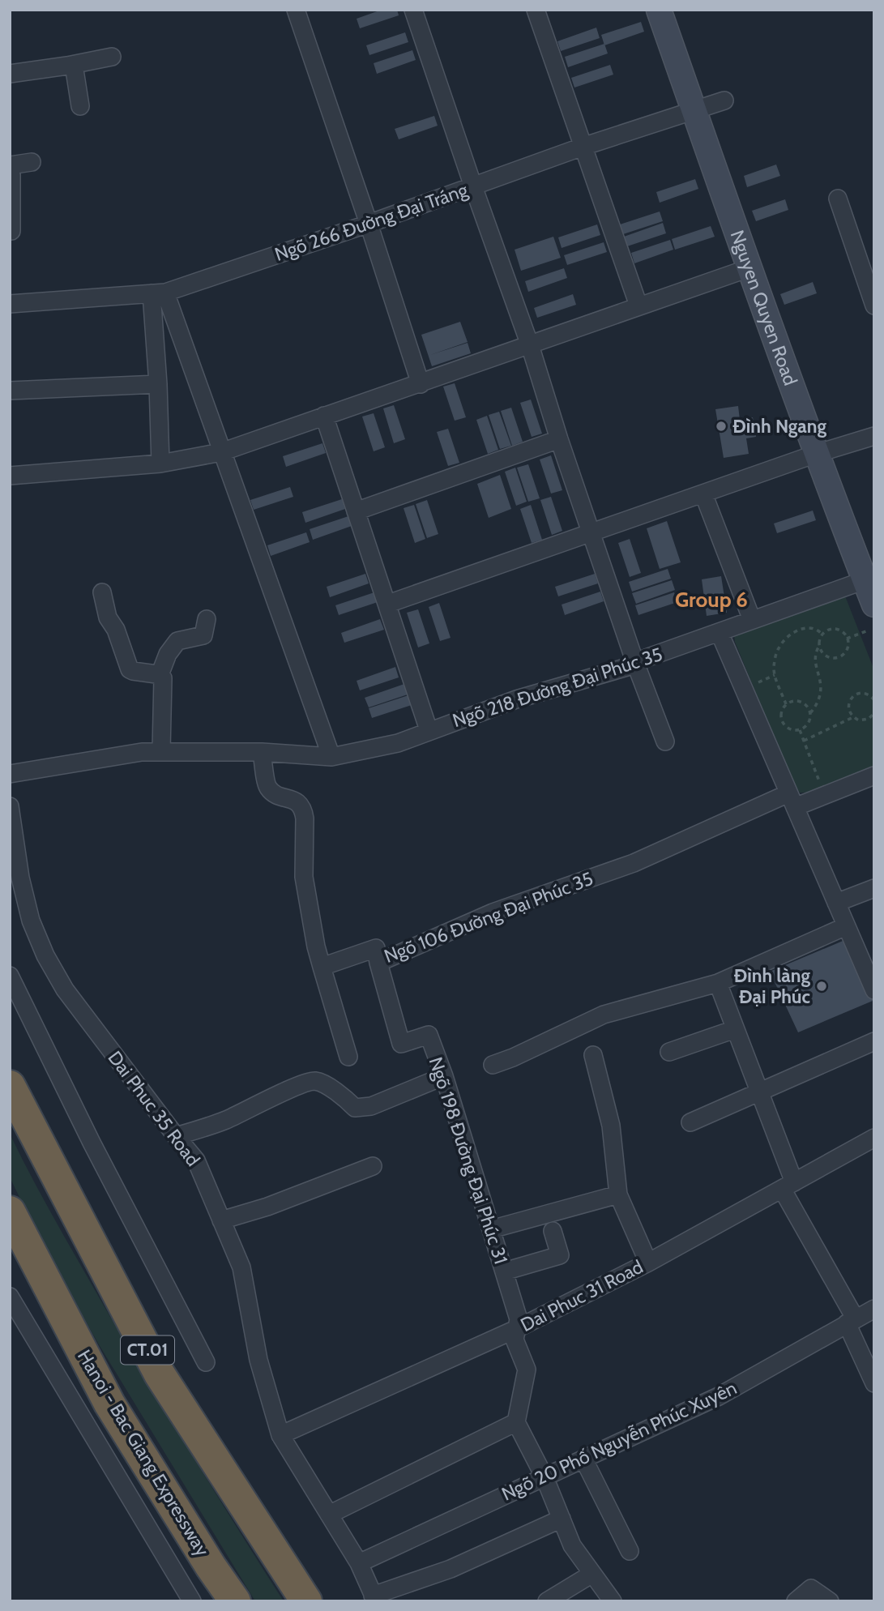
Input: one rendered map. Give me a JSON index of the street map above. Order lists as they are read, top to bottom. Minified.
{"streets":{"highway":["CT.01","Hanoi - Bac Giang Expressway"],"street":["Ngõ 266 Đường Đại Tráng","Nguyen Quyen Road","Ngõ 218 Đường Đại Phúc 35","Ngõ 106 Đường Đại Phúc 35","Dai Phuc 35 Road","Ngõ 198 Đường Đại Phúc 31","Dai Phuc 31 Road","Ngõ 20 Phố Nguyễn Phúc Xuyên"]},"crossings":[["Ngõ 266 Đường Đại Tráng","Nguyen Quyen Road"],["Nguyen Quyen Road","Ngõ 218 Đường Đại Phúc 35"],["Ngõ 106 Đường Đại Phúc 35","Ngõ 198 Đường Đại Phúc 31"],["Dai Phuc 35 Road","Dai Phuc 31 Road"],["Dai Phuc 35 Road","Ngõ 20 Phố Nguyễn Phúc Xuyên"],["Ngõ 198 Đường Đại Phúc 31","Dai Phuc 31 Road"]],"districts":["Group 6"],"places":["Đình Ngang","Đình làng Đại Phúc"]}
